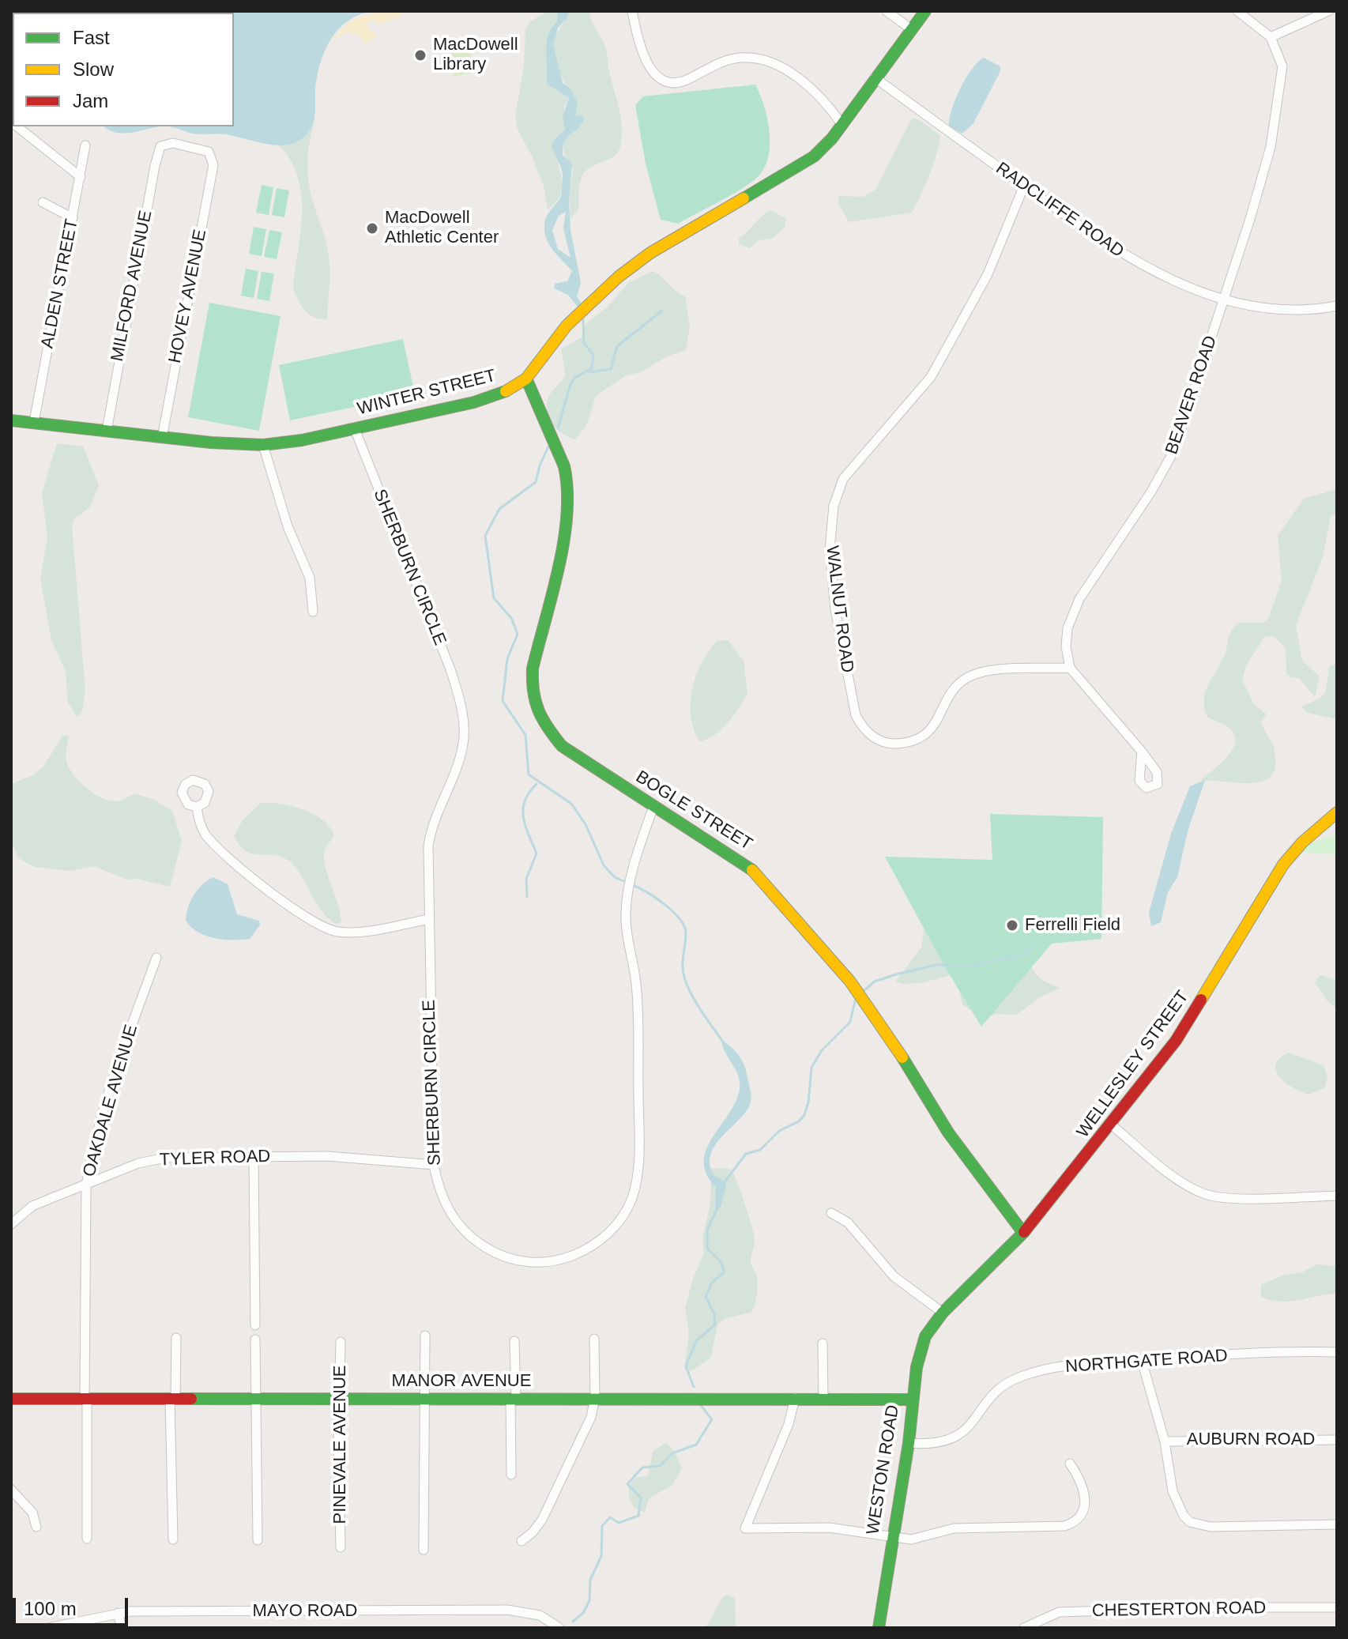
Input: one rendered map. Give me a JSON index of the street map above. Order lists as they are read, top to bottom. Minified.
{"streets":{"street":["RADCLIFFE ROAD","ALDEN STREET","MILFORD AVENUE","HOVEY AVENUE","WINTER STREET","BEAVER ROAD","SHERBURN CIRCLE","WALNUT ROAD","BOGLE STREET","WELLESLEY STREET","OAKDALE AVENUE","TYLER ROAD","NORTHGATE ROAD","MANOR AVENUE","AUBURN ROAD","PINEVALE AVENUE","WESTON ROAD","CHESTERTON ROAD","MAYO ROAD"]},"crossings":[["RADCLIFFE ROAD","WINTER STREET"],["RADCLIFFE ROAD","BEAVER ROAD"],["RADCLIFFE ROAD","WALNUT ROAD"],["ALDEN STREET","WINTER STREET"],["MILFORD AVENUE","HOVEY AVENUE"],["MILFORD AVENUE","WINTER STREET"],["HOVEY AVENUE","WINTER STREET"],["WINTER STREET","SHERBURN CIRCLE"],["WINTER STREET","BOGLE STREET"],["BEAVER ROAD","WALNUT ROAD"],["SHERBURN CIRCLE","BOGLE STREET"],["SHERBURN CIRCLE","TYLER ROAD"],["BOGLE STREET","WELLESLEY STREET"],["WELLESLEY STREET","WESTON ROAD"],["OAKDALE AVENUE","TYLER ROAD"],["OAKDALE AVENUE","MANOR AVENUE"],["NORTHGATE ROAD","WESTON ROAD"],["MANOR AVENUE","PINEVALE AVENUE"],["MANOR AVENUE","WESTON ROAD"]],"places":["MacDowell Library","MacDowell Athletic Center","Ferrelli Field"],"legend":["Fast","Slow","Jam"],"scale_bar":"100 m"}
